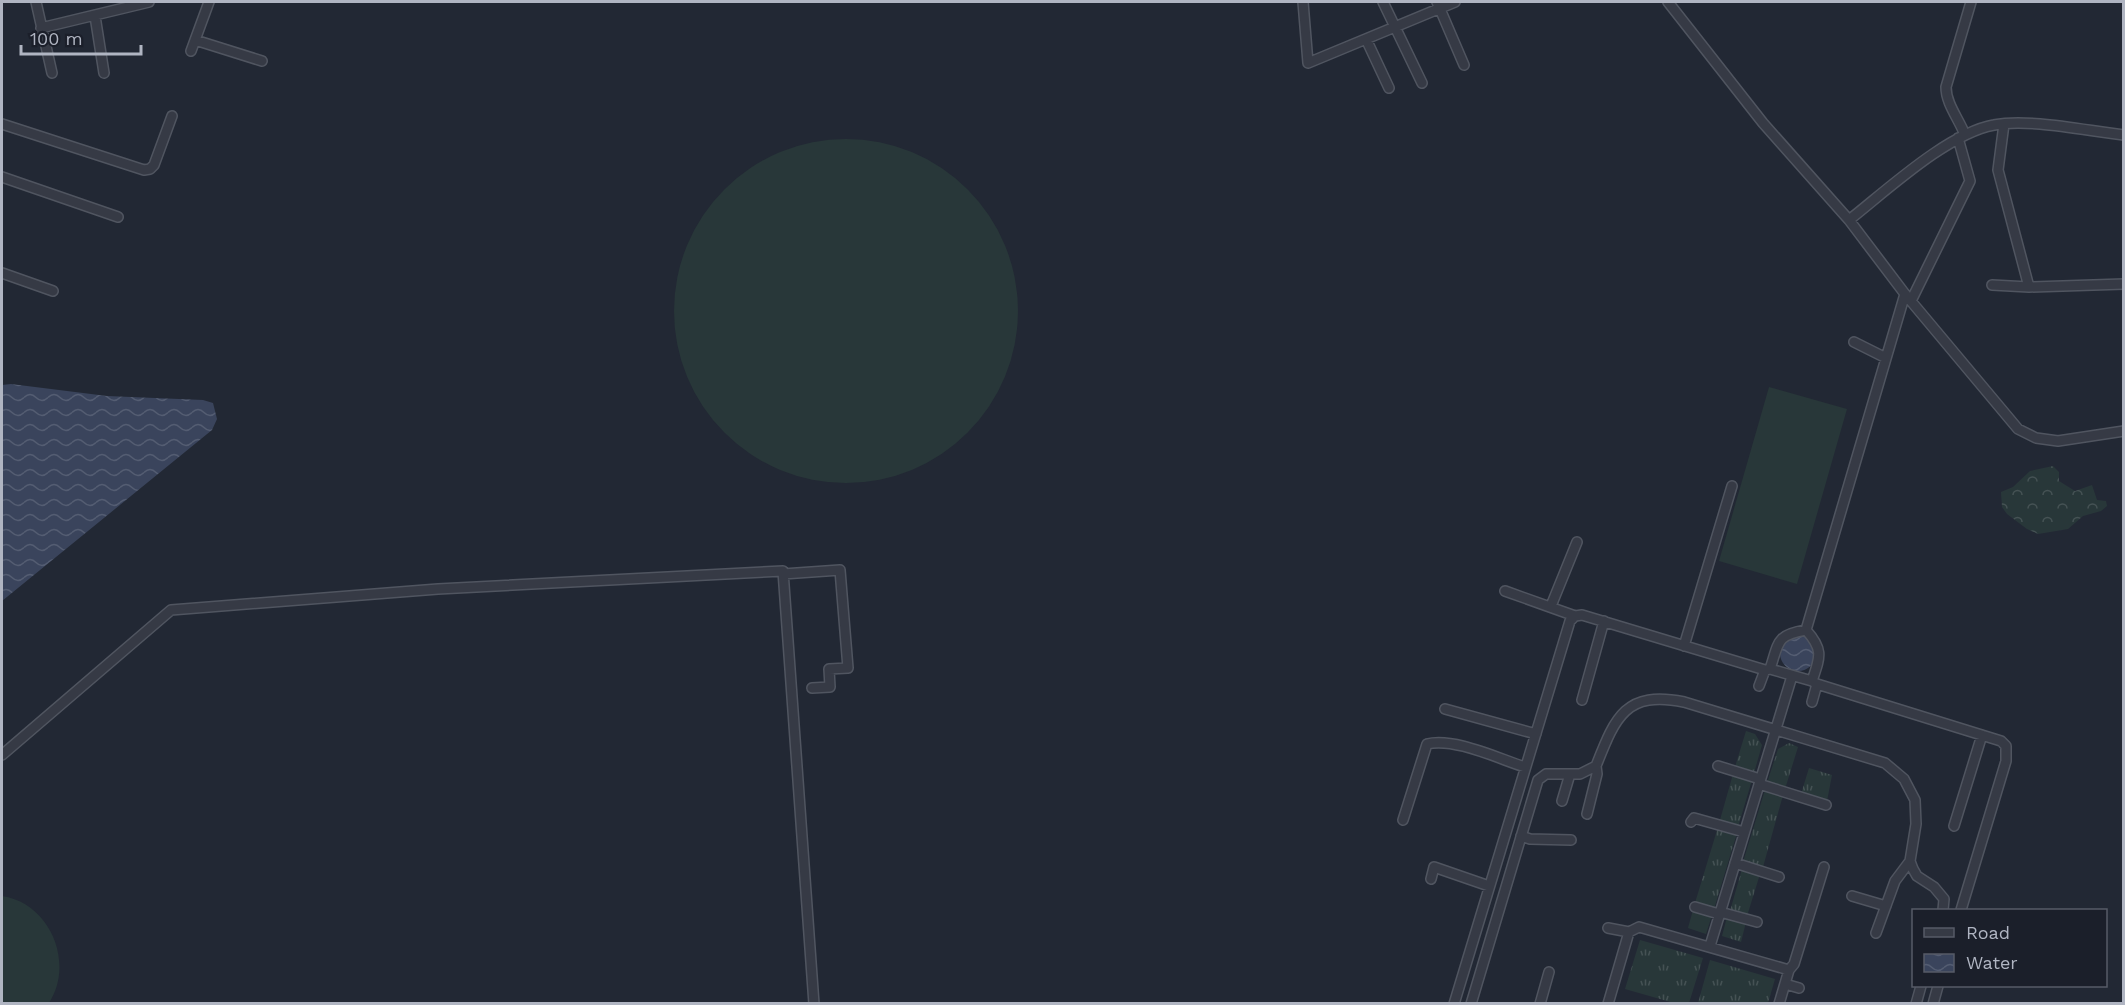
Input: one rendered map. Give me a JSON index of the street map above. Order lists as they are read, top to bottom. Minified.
{"legend":["Road","Water"],"scale_bar":"100 m"}
